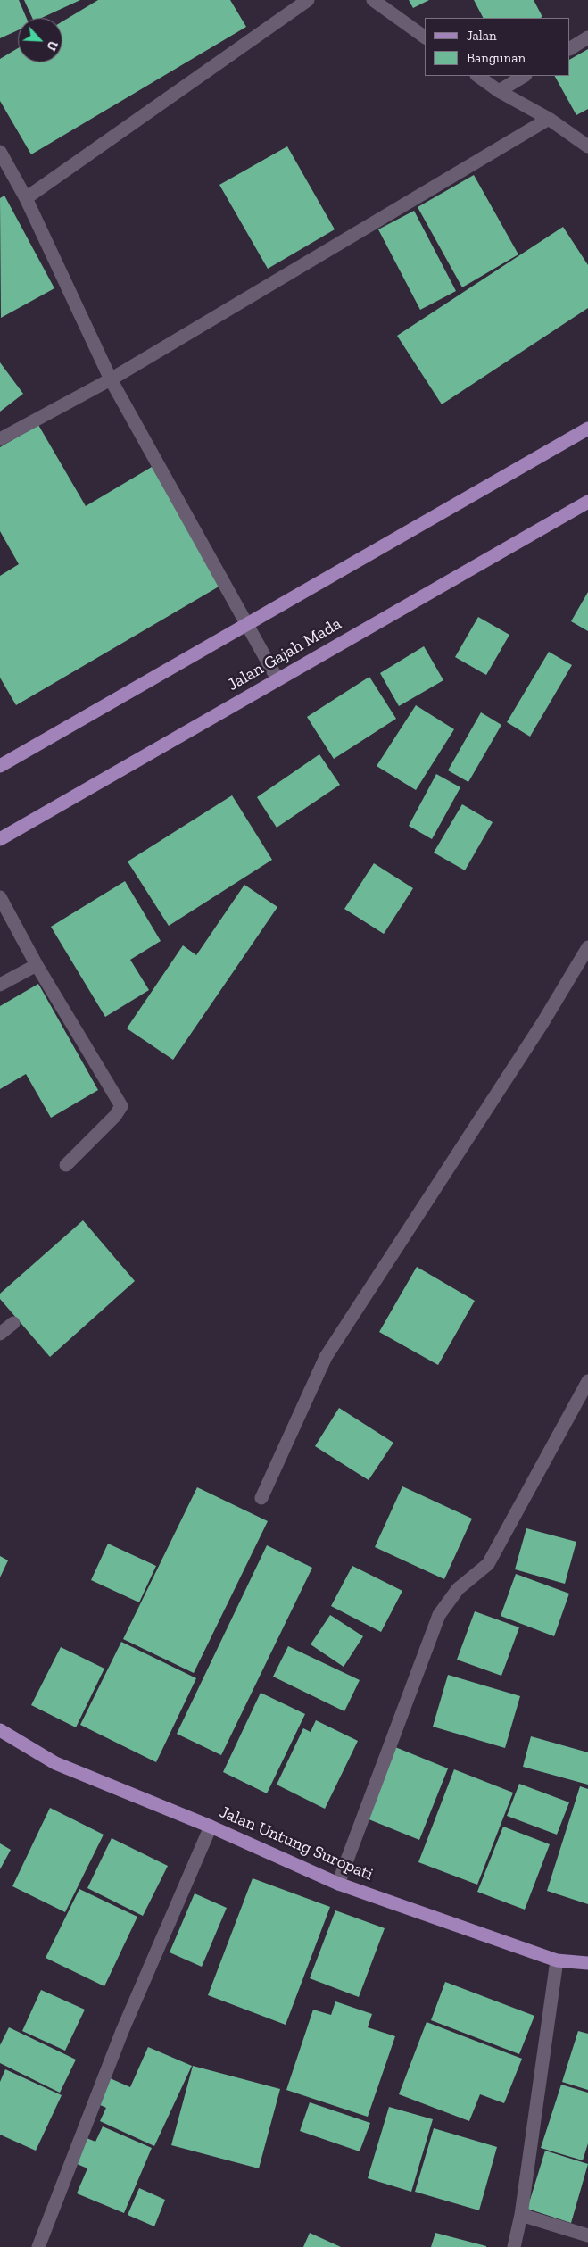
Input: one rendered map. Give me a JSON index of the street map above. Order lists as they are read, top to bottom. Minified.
{"streets":{"main road":["Jalan Gajah Mada","Jalan Untung Suropati"]},"legend":["Jalan","Bangunan"],"north":"bottom right"}
